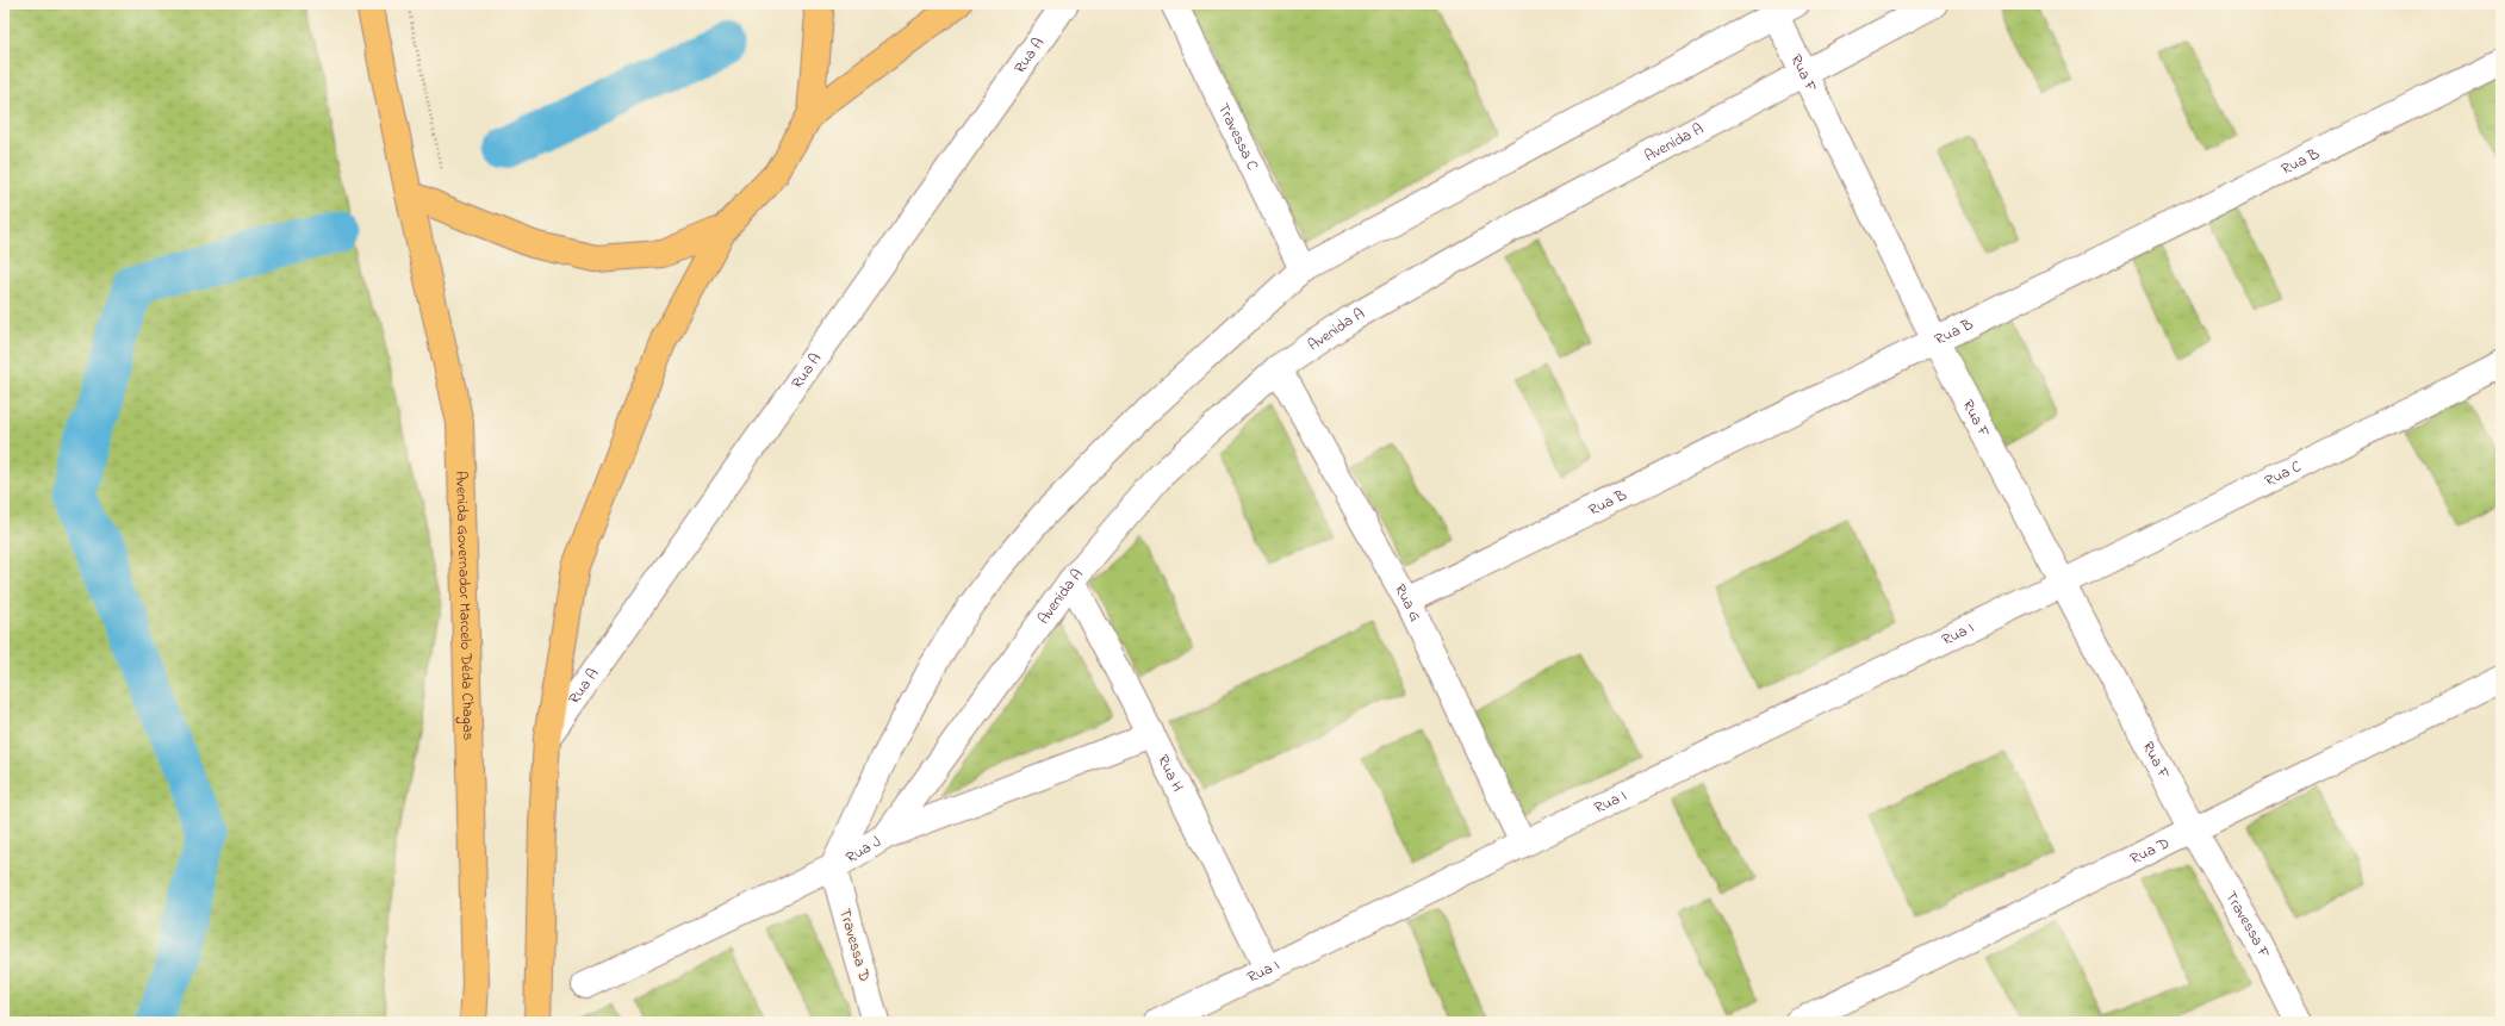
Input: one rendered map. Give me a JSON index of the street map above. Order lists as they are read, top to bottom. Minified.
{"streets":{"main road":["Avenida Governador Marcelo Déda Chagas"],"street":["Rua A","Rua F","Travessa C","Avenida A","Rua B","Rua C","Rua G","Rua I","Rua H","Rua J","Rua D","Travessa F","Travessa D"]},"crossings":[["Rua F","Avenida A"],["Rua F","Rua B"],["Rua F","Rua C"],["Rua F","Rua I"],["Rua F","Rua D"],["Rua F","Travessa F"],["Avenida A","Rua G"],["Avenida A","Rua H"],["Avenida A","Rua J"],["Rua B","Rua G"],["Rua C","Rua I"],["Rua G","Rua I"],["Rua I","Rua H"],["Rua H","Rua J"],["Rua J","Travessa D"],["Rua D","Travessa F"]]}
